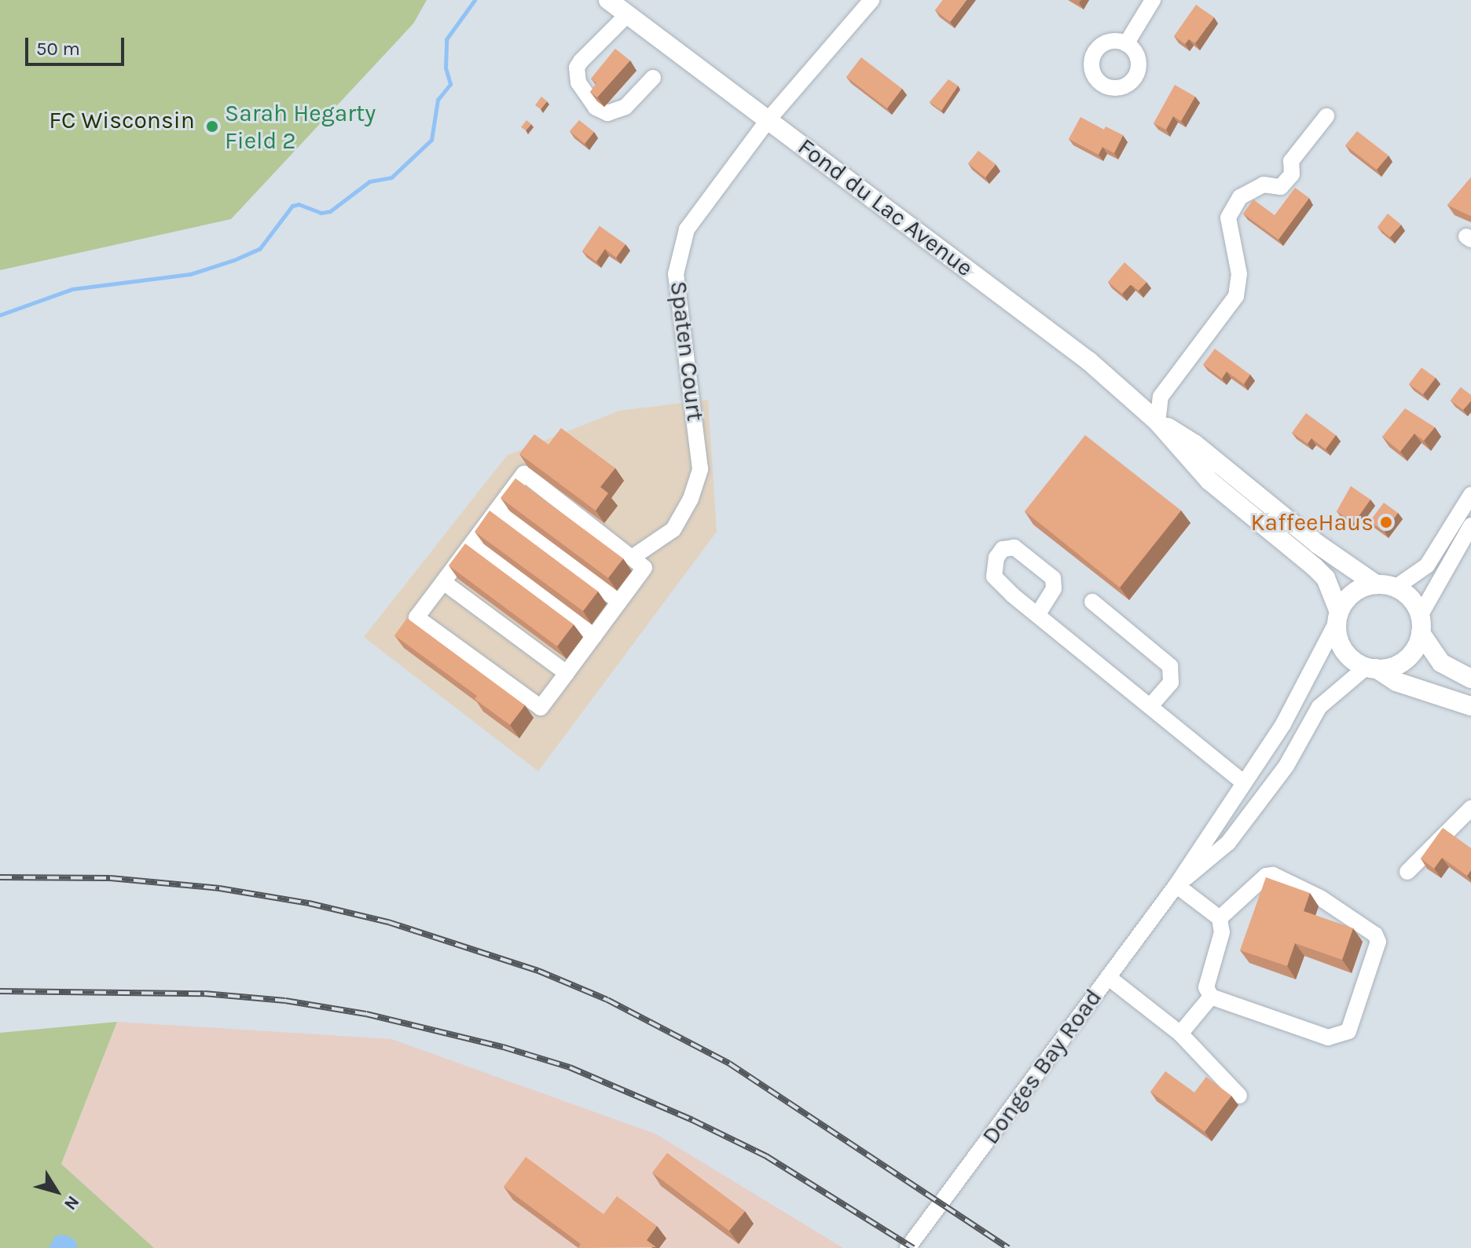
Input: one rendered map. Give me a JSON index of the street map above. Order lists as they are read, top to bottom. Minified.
{"streets":{"main road":["Fond du Lac Avenue"],"street":["Spaten Court","Donges Bay Road"]},"crossings":[["Fond du Lac Avenue","Spaten Court"],["Fond du Lac Avenue","Donges Bay Road"]],"parks":["FC Wisconsin"],"places":["Sarah Hegarty Field 2","KaffeeHaus"],"scale_bar":"50 m","north":"bottom right"}
